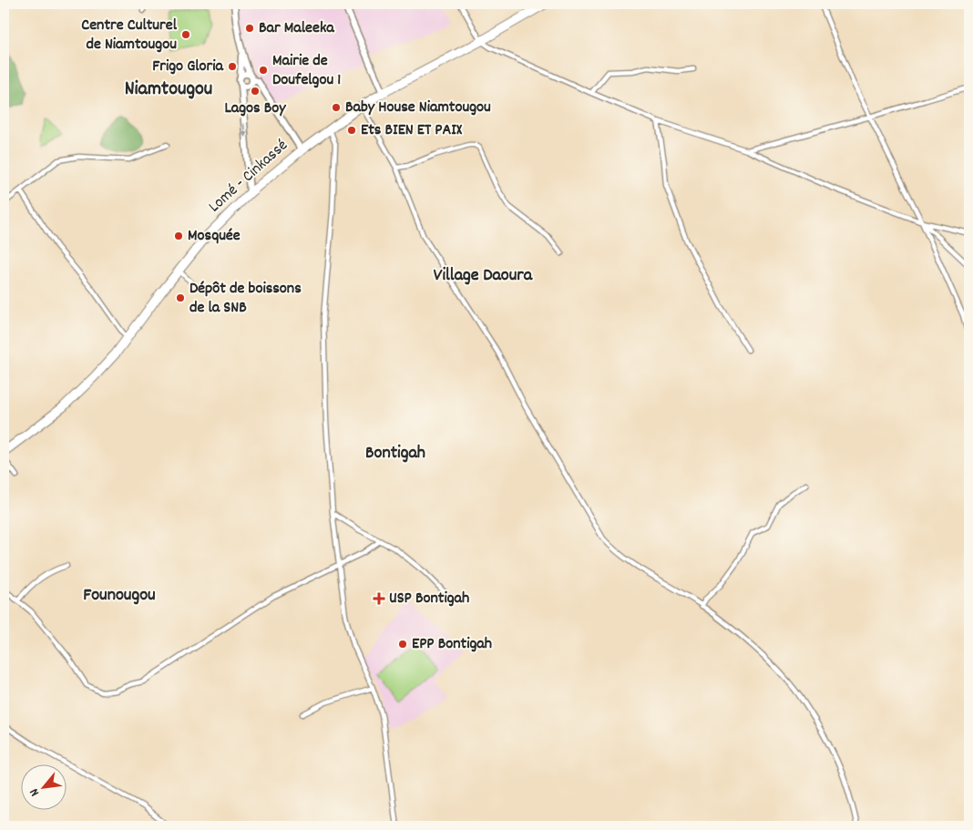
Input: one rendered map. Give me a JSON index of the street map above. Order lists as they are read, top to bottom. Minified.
{"streets":{"highway":["Lomé - Cinkassé"]},"districts":["Niamtougou","Village Daoura","Bontigah","Founougou"],"places":{"other":["Bar Maleeka","Centre Culturel de Niamtougou","Frigo Gloria","Mairie de Doufelgou 1","Lagos Boy","Baby House Niamtougou","Ets BIEN ET PAIX","Mosquée","Dépôt de boissons de la SNB","EPP Bontigah"],"health":["USP Bontigah"]},"north":"bottom left"}
